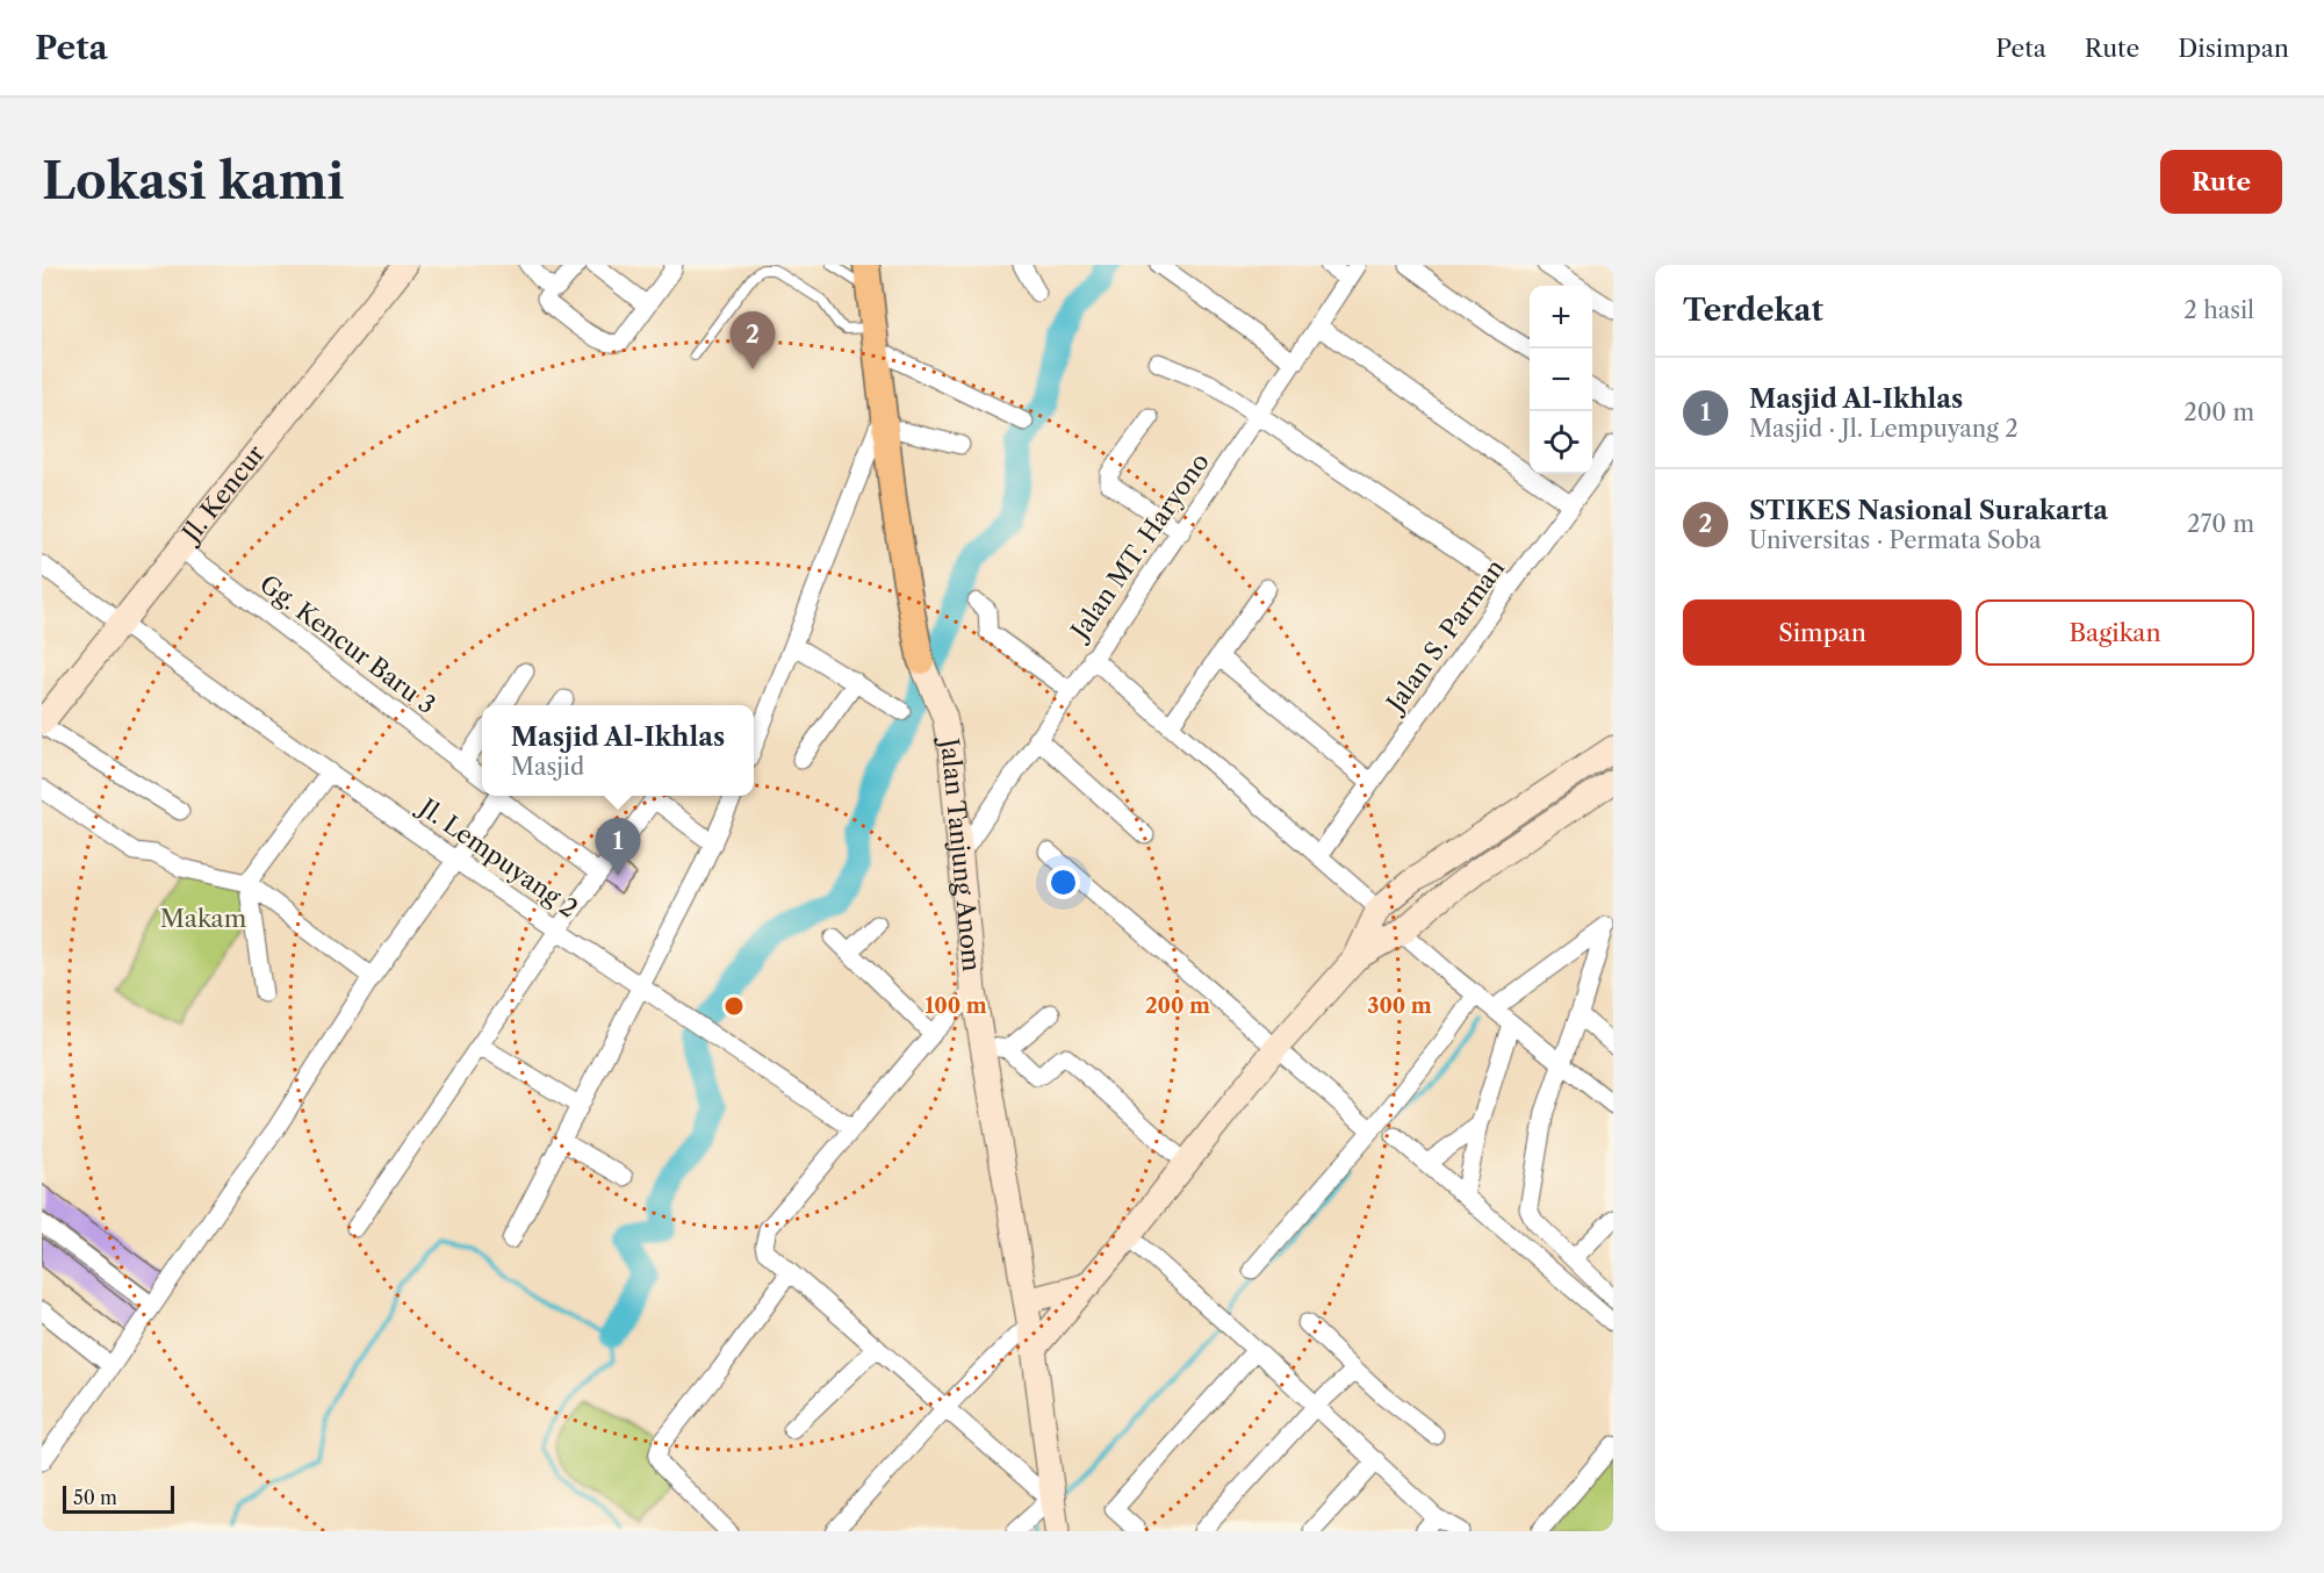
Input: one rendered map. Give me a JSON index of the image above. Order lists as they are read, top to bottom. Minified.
{"streets":{"main road":["Jalan Tanjung Anom"],"street":["Jl. Kencur","Jalan MT. Haryono","Jalan S. Parman","Gg. Kencur Baru 3","Jl. Lempuyang 2"]},"crossings":[["Jl. Kencur","Gg. Kencur Baru 3"],["Jl. Kencur","Jl. Lempuyang 2"],["Jalan MT. Haryono","Jalan Tanjung Anom"]],"parks":["Makam"],"scale_bar":"50 m","page":{"header":"Peta","nav":["Peta","Rute","Disimpan"],"buttons":["Rute",["Simpan","Bagikan"]],"title":"Lokasi kami","heading":["Terdekat","2 hasil"],"map_buttons":["+","−"],"pins":["2","1"],"list":[{"mark":"1","name":"Masjid Al-Ikhlas","note":"Masjid · Jl. Lempuyang 2","value":"200 m"},{"mark":"2","name":"STIKES Nasional Surakarta","note":"Universitas · Permata Soba","value":"270 m"}],"popup":["Masjid Al-Ikhlas","Masjid"],"scale":"50 m"},"rings":["100 m","200 m","300 m"]}
